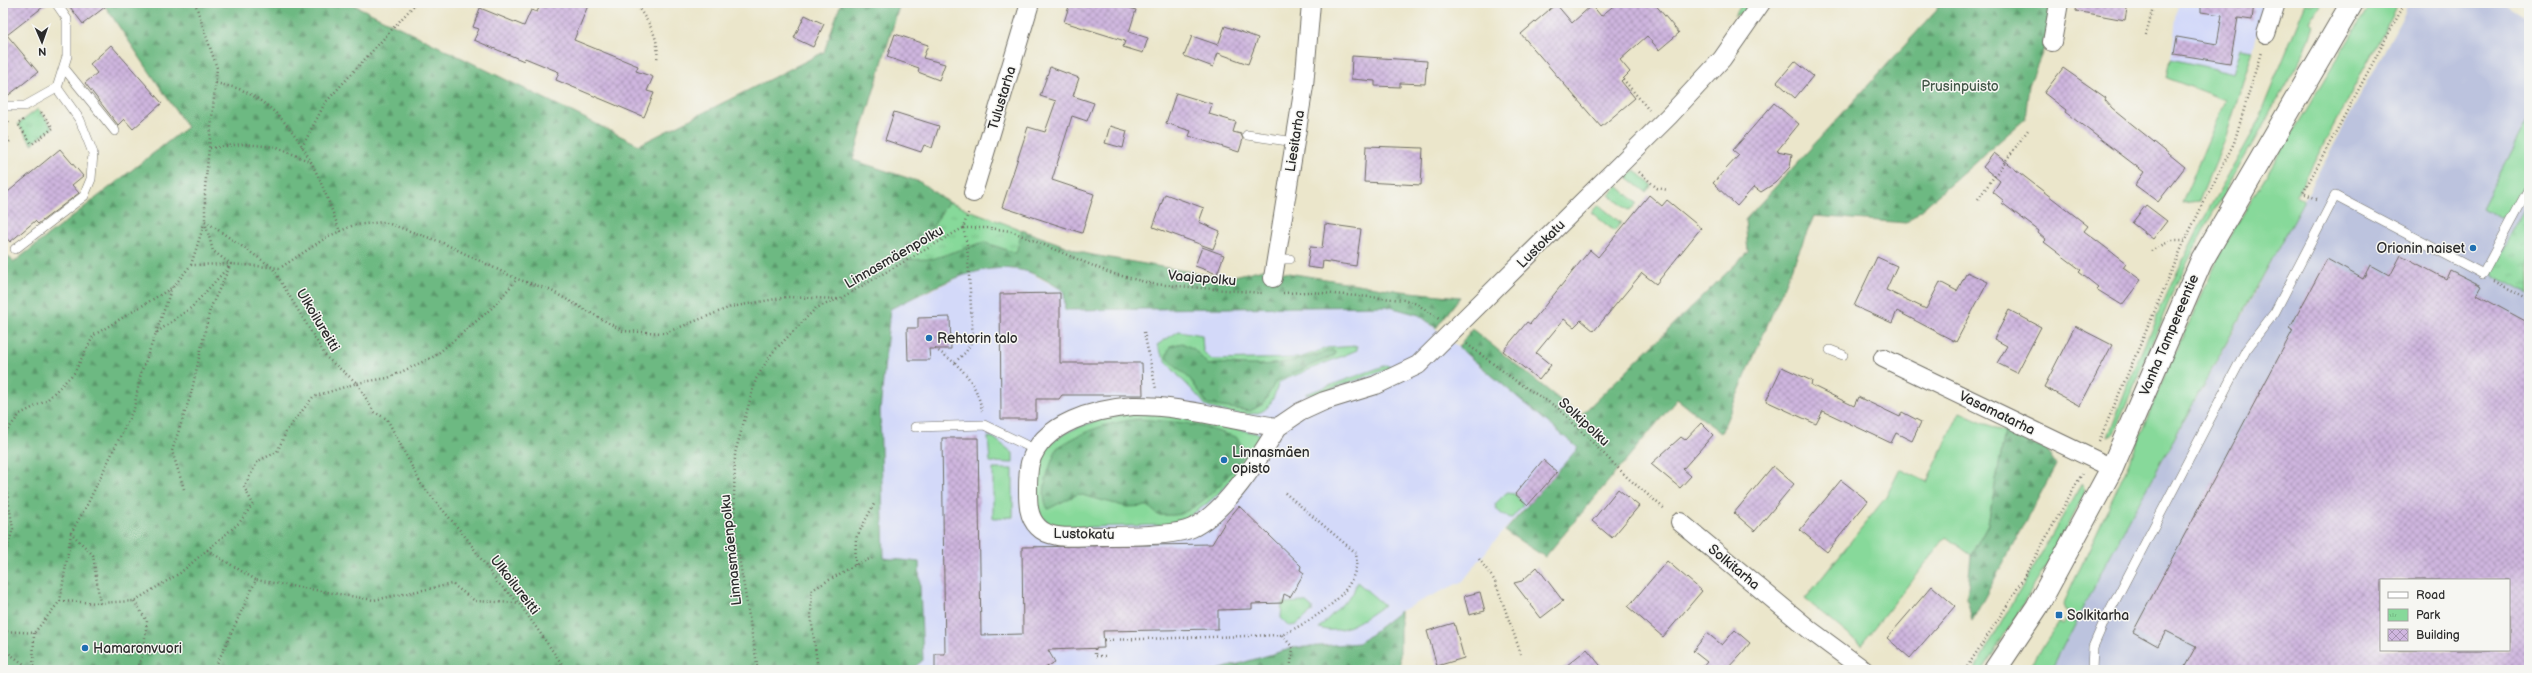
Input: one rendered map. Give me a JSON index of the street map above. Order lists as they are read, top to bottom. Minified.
{"streets":{"main road":["Vanha Tampereentie"],"street":["Tulustarha","Liesitarha","Lustokatu","Vasamatarha","Solkitarha"],"path":["Linnasmäenpolku","Vaajapolku","Ulkoilureitti","Solkipolku"]},"crossings":[["Liesitarha","Vaajapolku"],["Linnasmäenpolku","Vaajapolku"],["Vanha Tampereentie","Vasamatarha"],["Solkipolku","Solkitarha"]],"parks":["Prusinpuisto"],"places":{"other":["Orionin naiset","Rehtorin talo","Linnasmäen opisto","Hamaronvuori"],"transit":["Solkitarha"]},"legend":["Road","Park","Building"],"north":"bottom"}
